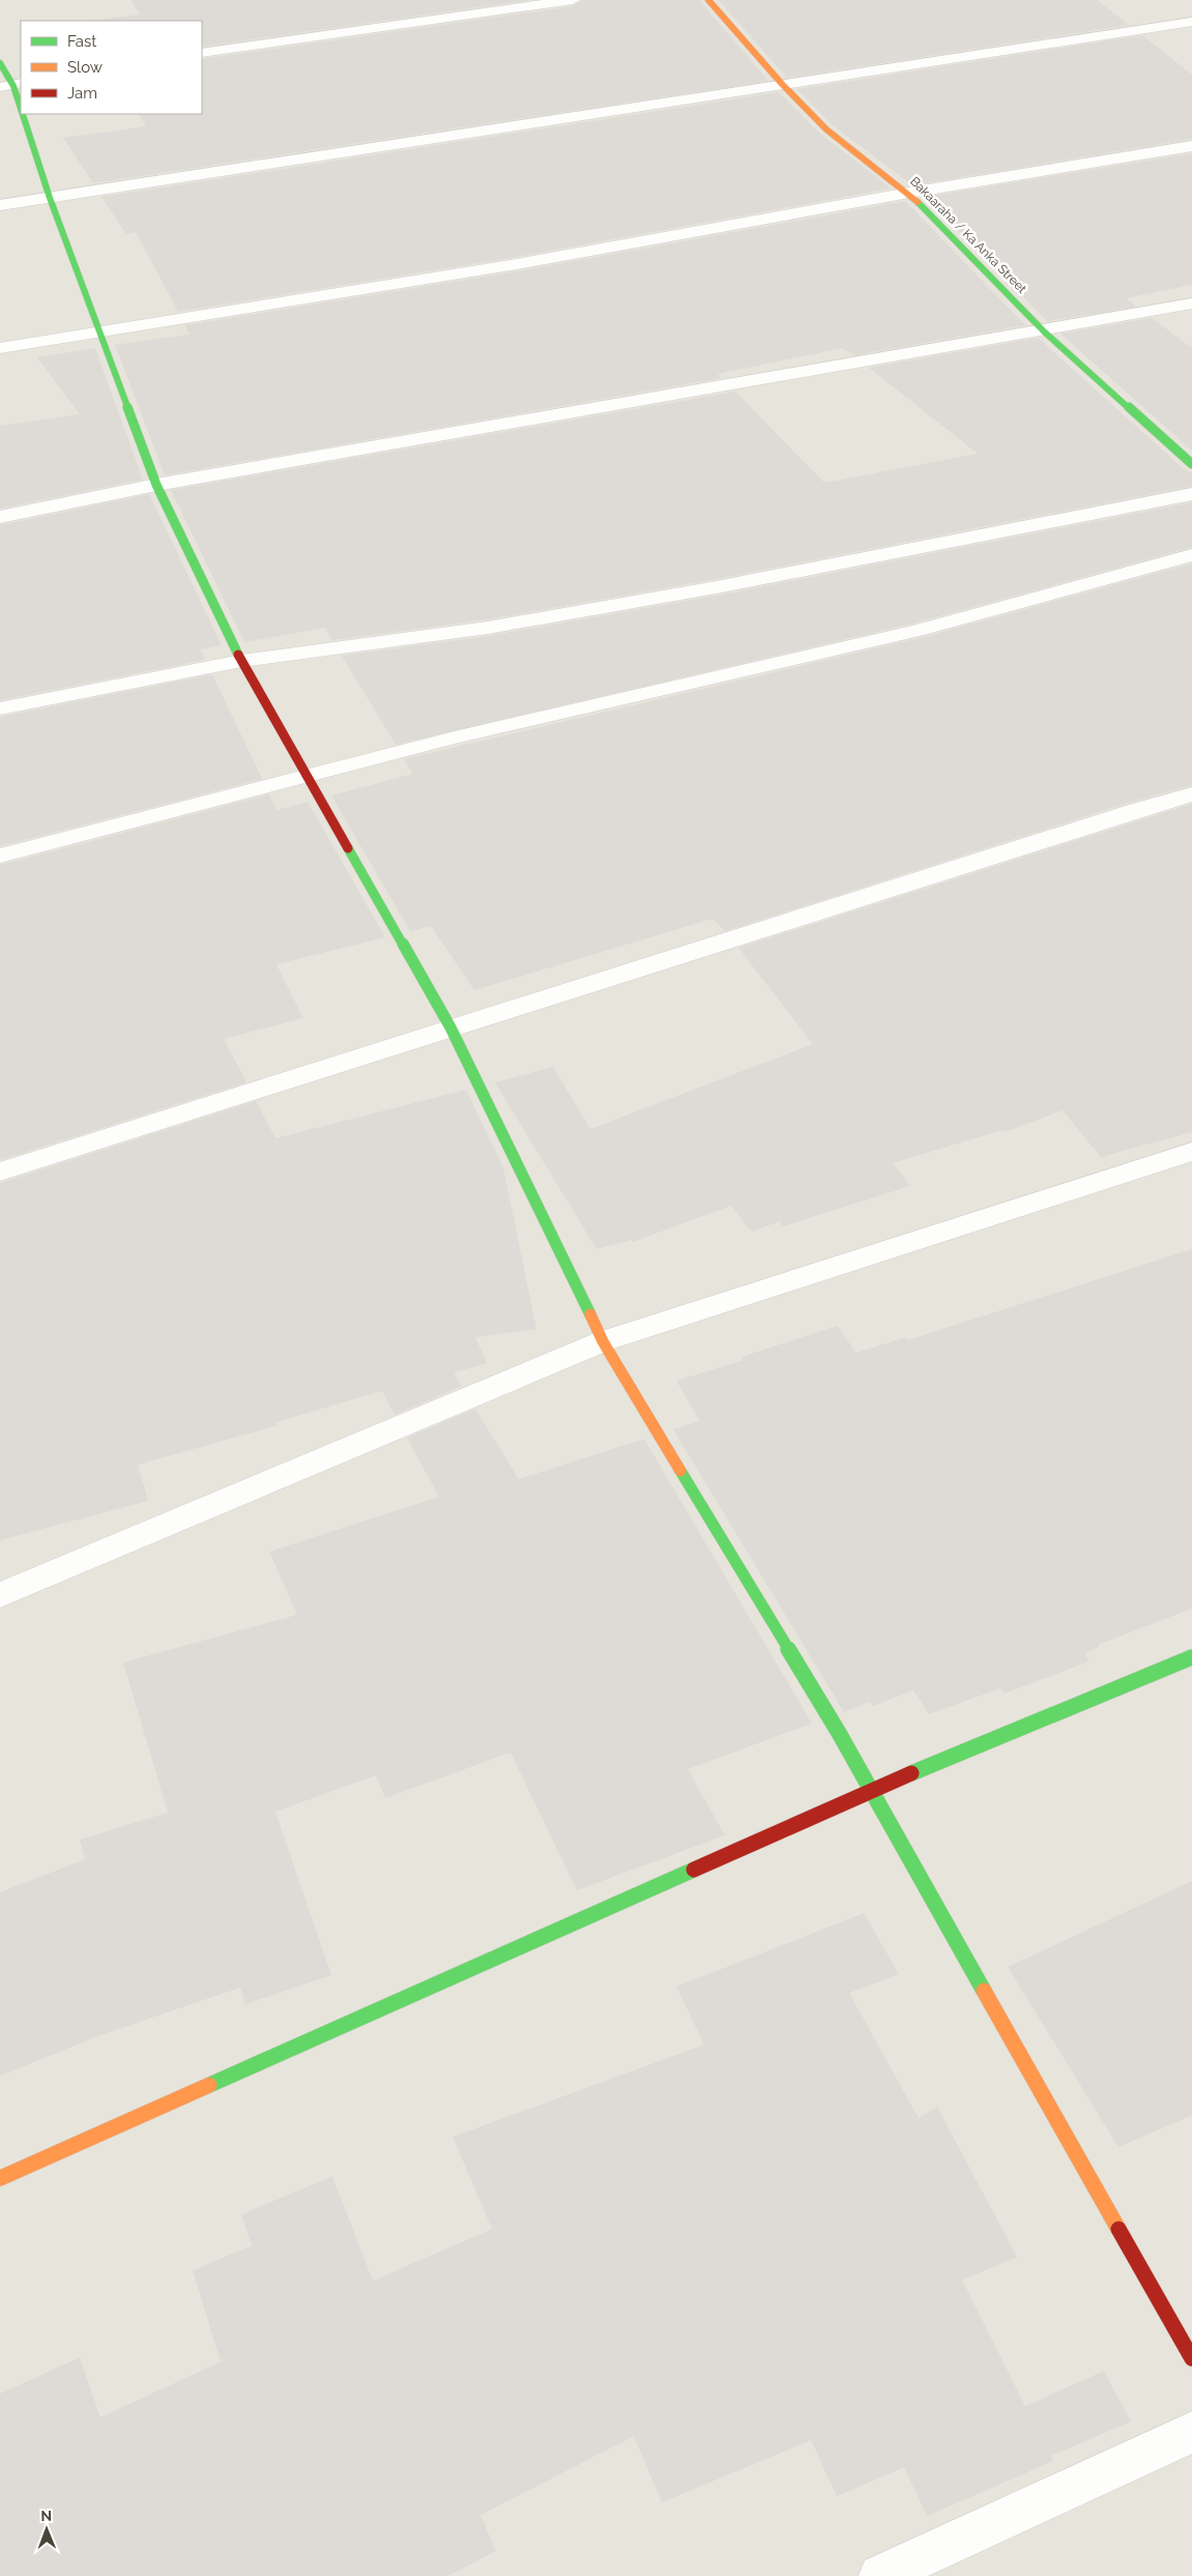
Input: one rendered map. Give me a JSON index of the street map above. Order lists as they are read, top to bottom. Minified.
{"streets":{"street":["Bakaaraha / Ka Anka Street"]},"legend":["Fast","Slow","Jam"],"north":"top"}
